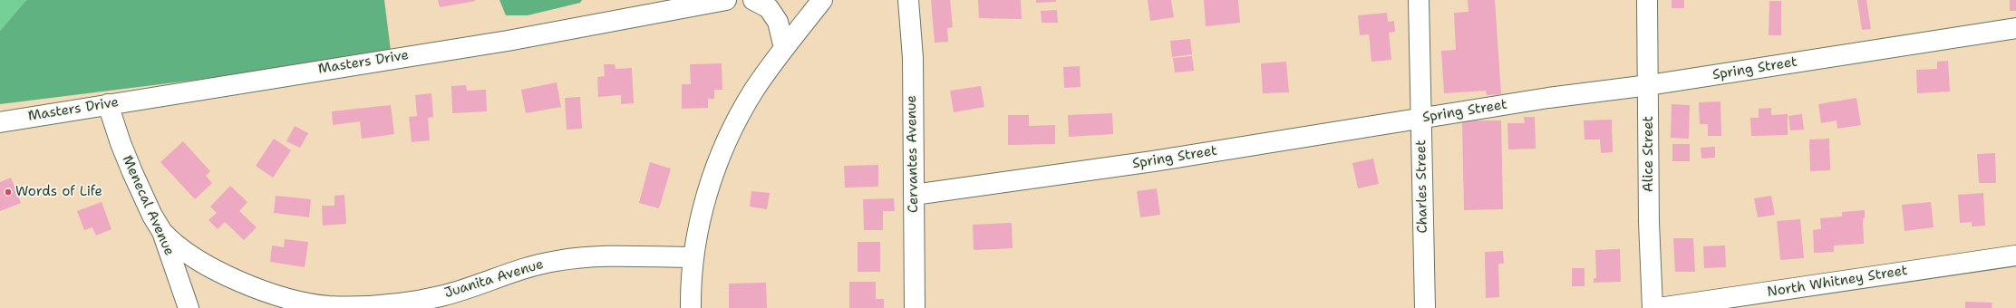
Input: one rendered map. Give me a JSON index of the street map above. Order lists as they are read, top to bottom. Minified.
{"streets":{"street":["Masters Drive","Spring Street","Cervantes Avenue","Alice Street","Charles Street","Menecal Avenue","Juanita Avenue","North Whitney Street"]},"crossings":[["Masters Drive","Menecal Avenue"],["Spring Street","Cervantes Avenue"],["Spring Street","Alice Street"],["Spring Street","Charles Street"],["Menecal Avenue","Juanita Avenue"]],"places":["Words of Life"]}
